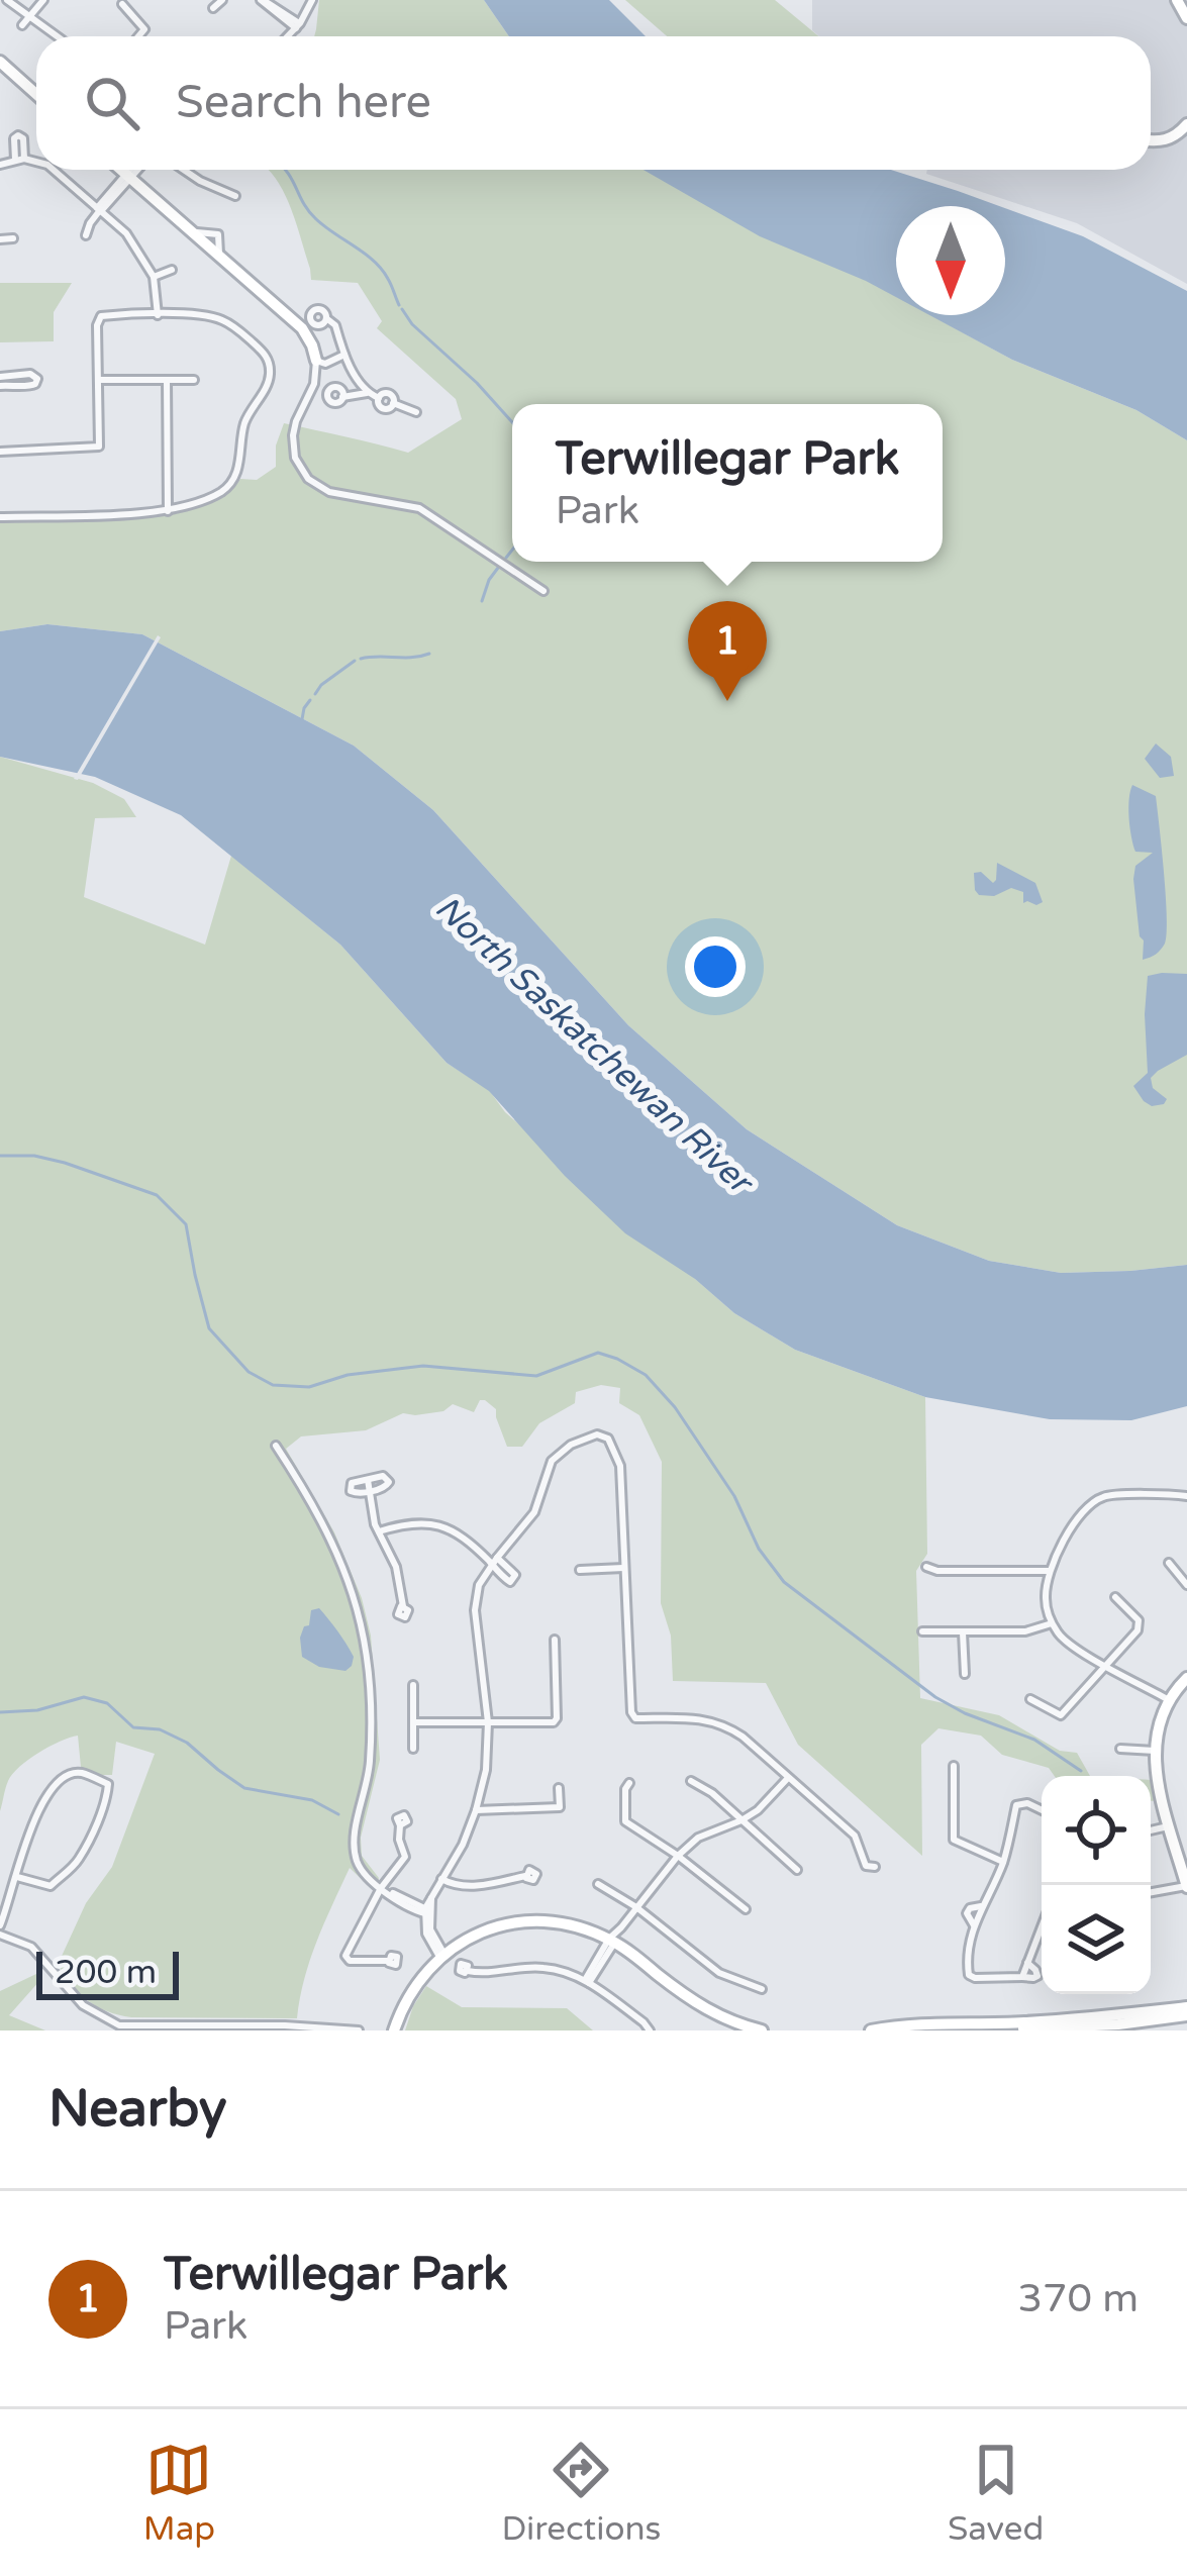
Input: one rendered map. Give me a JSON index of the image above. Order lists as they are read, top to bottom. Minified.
{"water":["North Saskatchewan River"],"scale_bar":"200 m","north":"bottom","page":{"search":"Search here","popup":["Terwillegar Park","Park"],"pins":"1","scale":"200 m","heading":"Nearby","list":[{"mark":"1","name":"Terwillegar Park","note":"Park","value":"370 m"}],"nav":["Map","Directions","Saved"]}}
